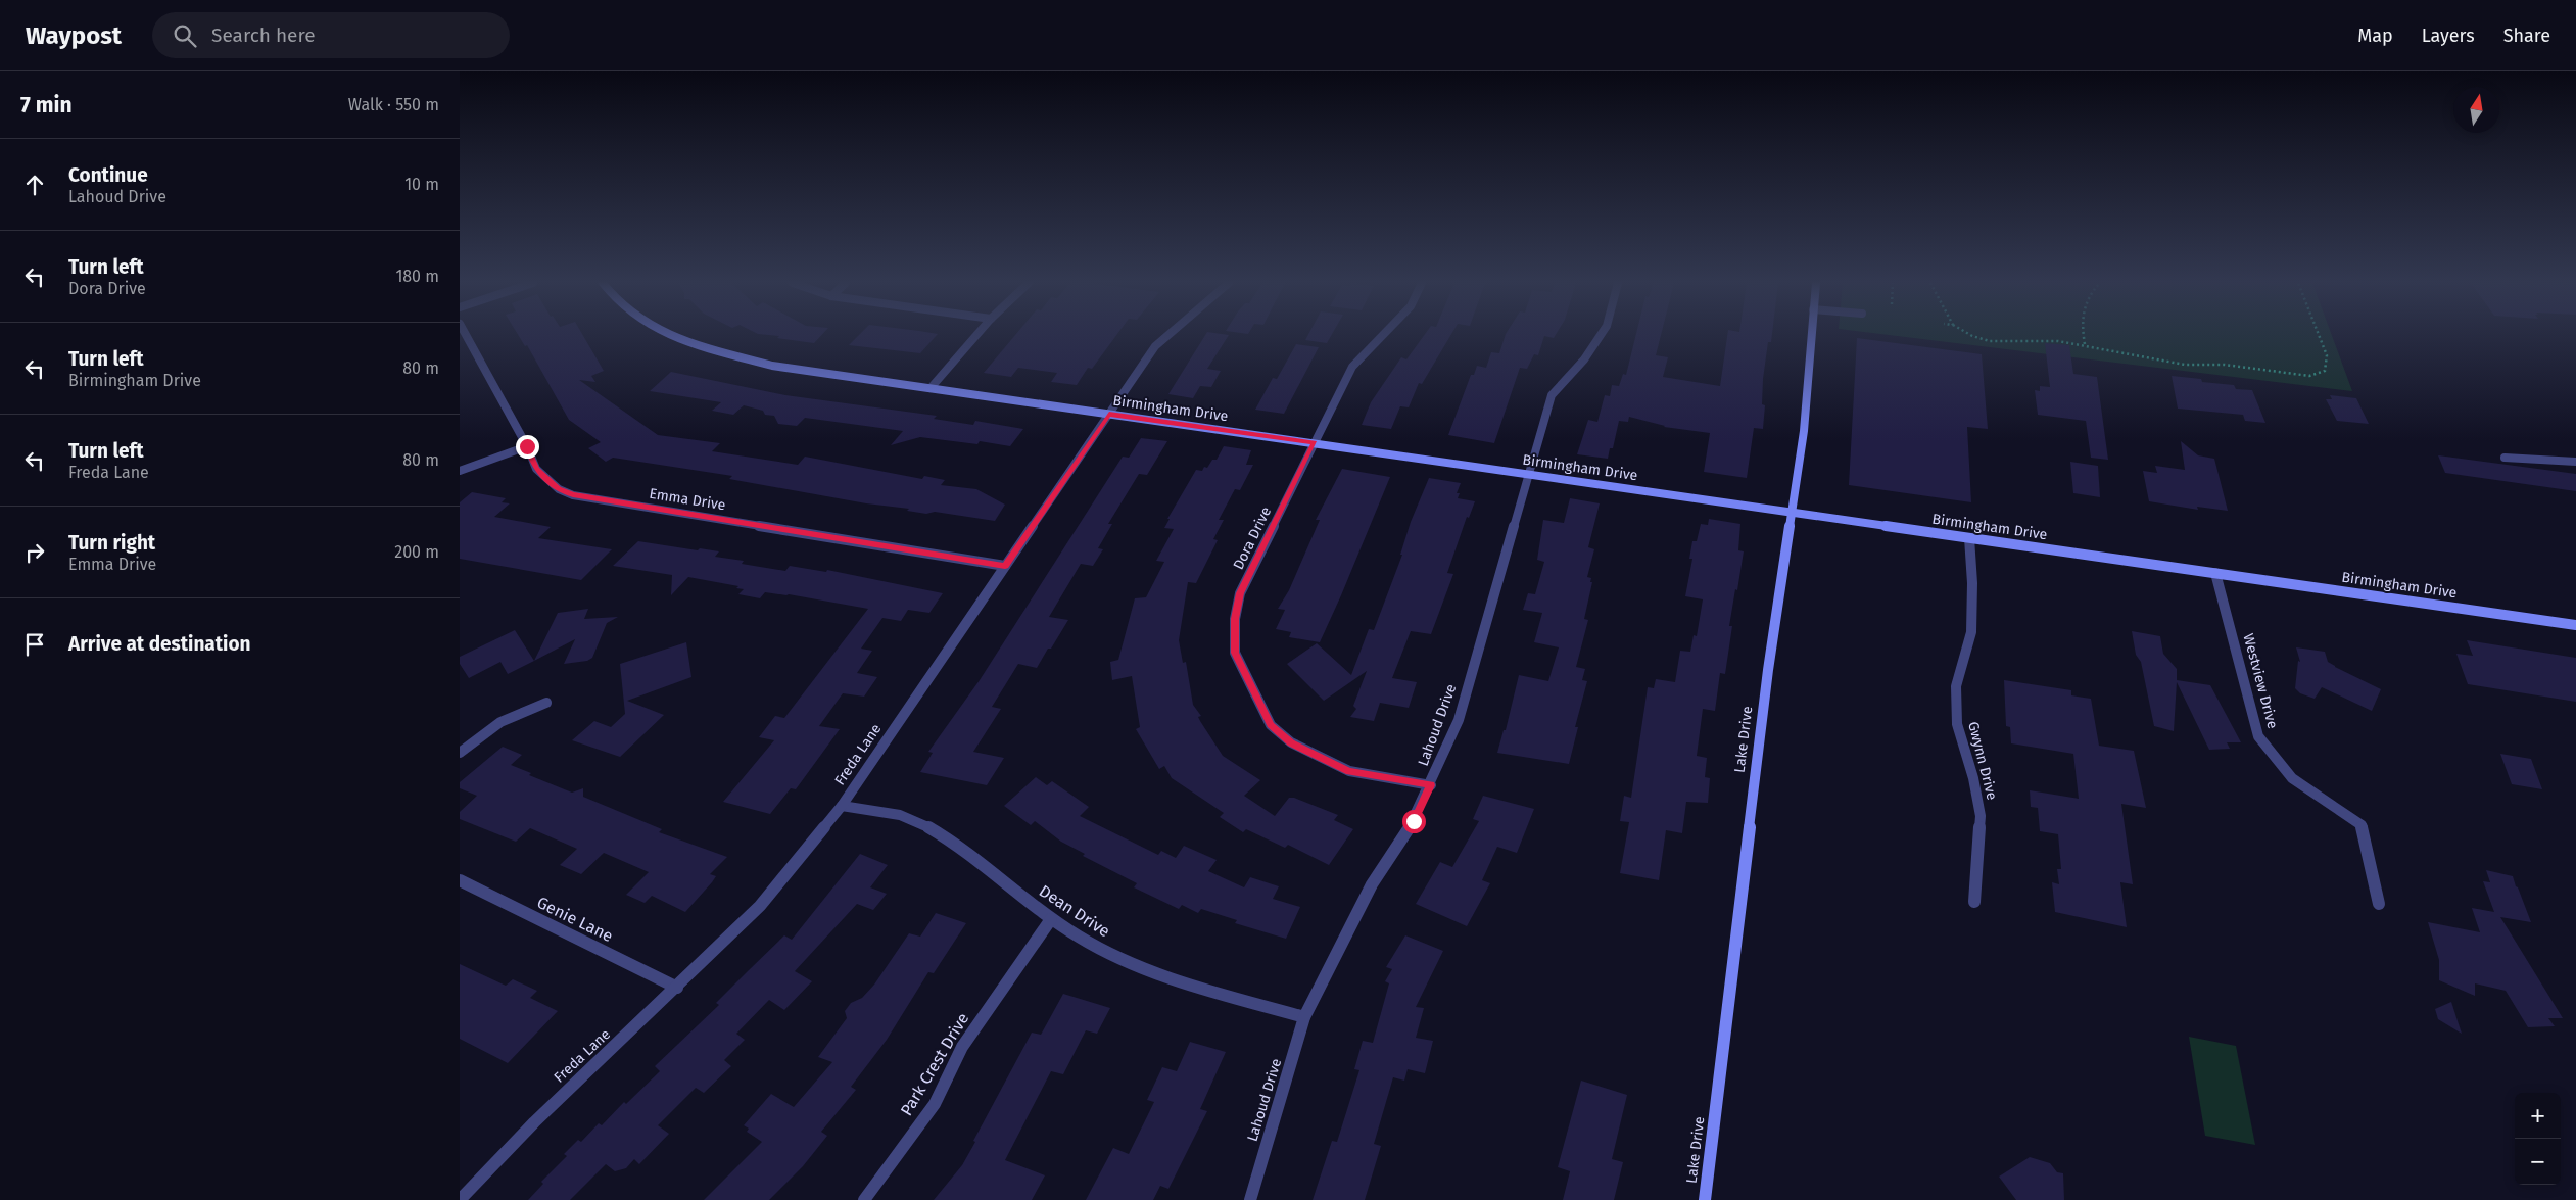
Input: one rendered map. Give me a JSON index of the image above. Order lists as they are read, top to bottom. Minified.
{"streets":{"main road":["Birmingham Drive","Lake Drive"],"street":["Emma Drive","Dora Drive","Westview Drive","Lahoud Drive","Freda Lane","Gwynn Drive","Dean Drive","Genie Lane","Park Crest Drive"]},"crossings":[["Birmingham Drive","Dora Drive"],["Birmingham Drive","Westview Drive"],["Birmingham Drive","Lahoud Drive"],["Birmingham Drive","Lake Drive"],["Birmingham Drive","Freda Lane"],["Birmingham Drive","Gwynn Drive"],["Emma Drive","Freda Lane"],["Dora Drive","Lahoud Drive"],["Lahoud Drive","Dean Drive"],["Freda Lane","Dean Drive"],["Freda Lane","Genie Lane"],["Dean Drive","Park Crest Drive"]],"north":"top","page":{"header":"Waypost","search":"Search here","nav":["Map","Layers","Share"],"heading":["7 min","Walk · 550 m"],"list":[["Continue","Lahoud Drive","10 m"],["Turn left","Dora Drive","180 m"],["Turn left","Birmingham Drive","80 m"],["Turn left","Freda Lane","80 m"],["Turn right","Emma Drive","200 m"],"Arrive at destination"],"map_buttons":["+","−"]}}
